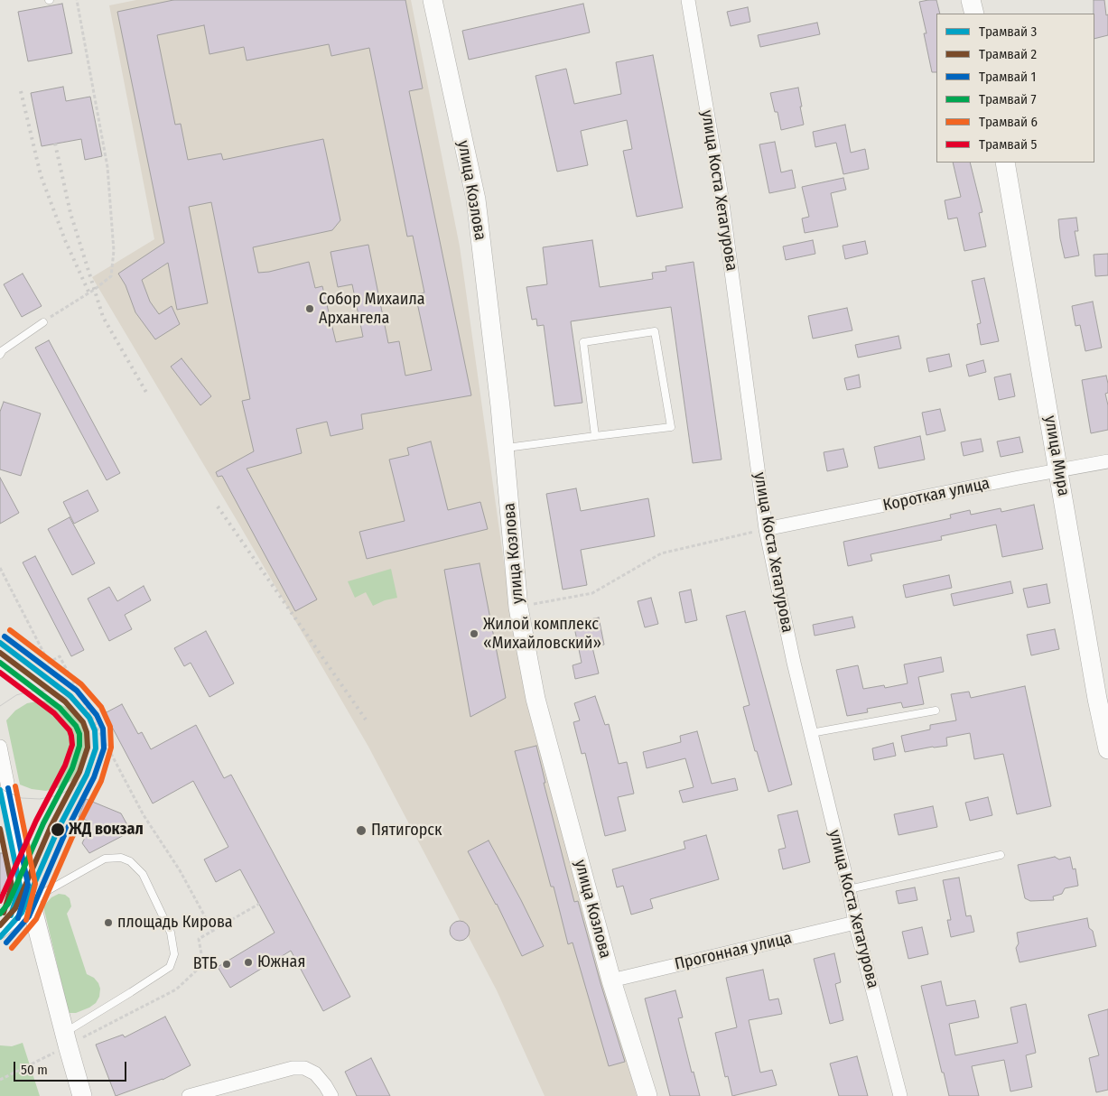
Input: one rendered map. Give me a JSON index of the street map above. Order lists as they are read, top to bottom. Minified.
{"streets":{"street":["улица Козлова","улица Коста Хетагурова","улица Мира","Короткая улица","Прогонная улица"]},"crossings":[["улица Козлова","Прогонная улица"],["улица Коста Хетагурова","Короткая улица"],["улица Коста Хетагурова","Прогонная улица"],["улица Мира","Короткая улица"]],"places":["Собор Михаила Архангела","Жилой комплекс «Михайловский»","ЖД вокзал","Пятигорск","площадь Кирова","Южная","ВТБ"],"lines":["tram line 6","tram line 1","tram line 3","tram line 2","tram line 7","tram line 5"],"legend":["Трамвай 3","Трамвай 2","Трамвай 1","Трамвай 7","Трамвай 6","Трамвай 5"],"scale_bar":"50 m"}
